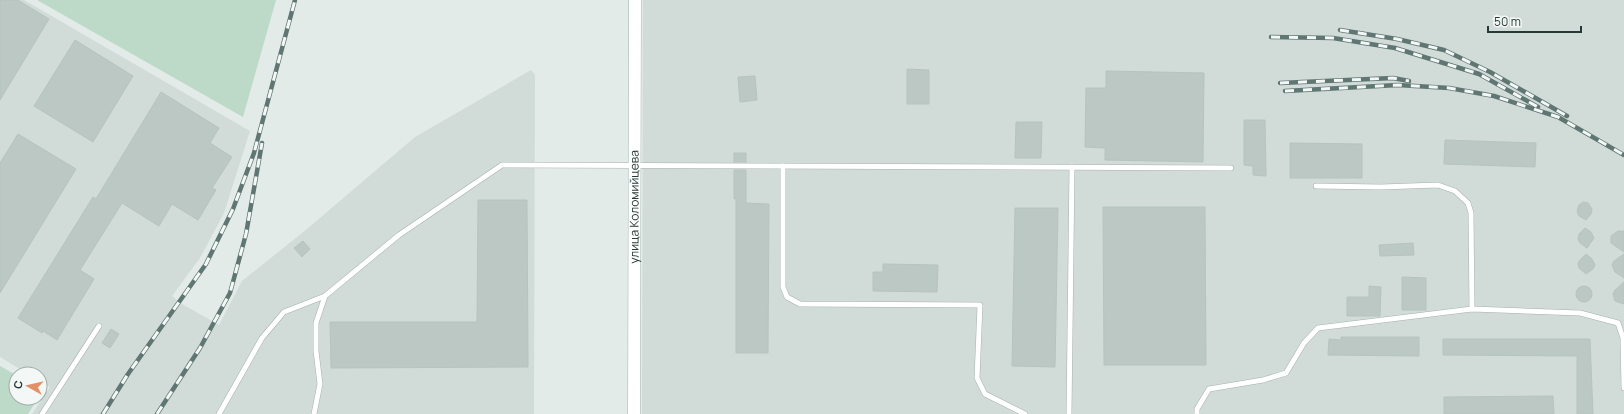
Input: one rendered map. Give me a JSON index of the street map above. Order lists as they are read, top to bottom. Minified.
{"streets":{"street":["улица Коломийцева"]},"scale_bar":"50 m","north":"left"}
